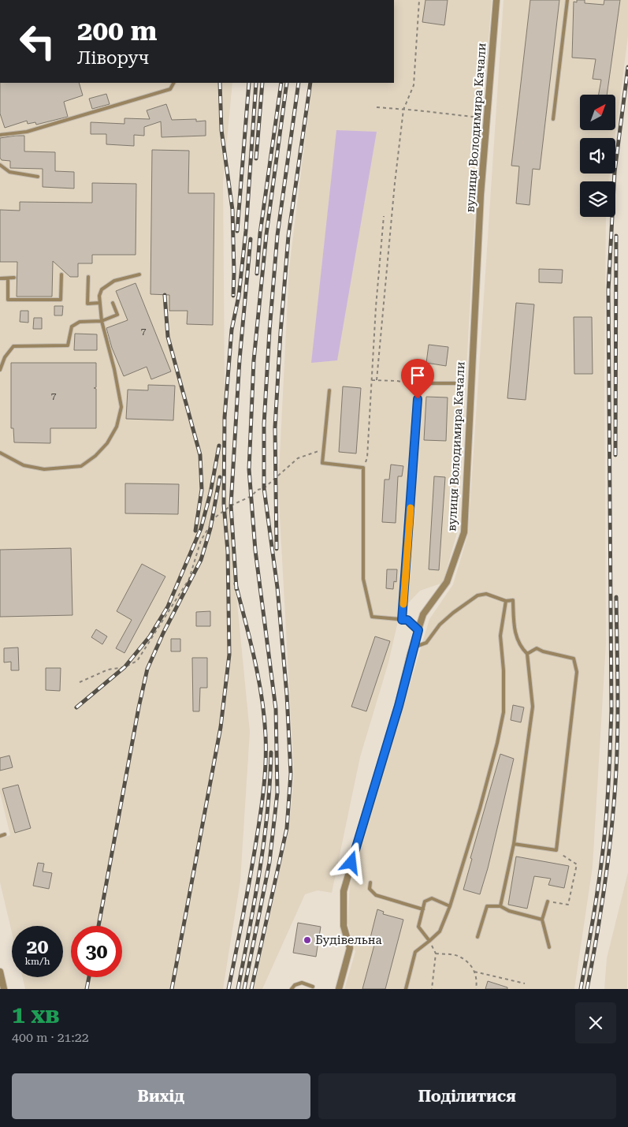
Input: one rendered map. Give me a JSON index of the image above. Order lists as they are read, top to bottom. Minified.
{"streets":{"street":["вулиця Володимира Качали"]},"places":["Будівельна"],"house_numbers":["7","7"],"north":"top right","page":{"turn":["200 m","Ліворуч"],"speed":"20 km/h","limit":"30","heading":["1 хв","400 m · 21:22"],"buttons":["Вихід","Поділитися"]}}
